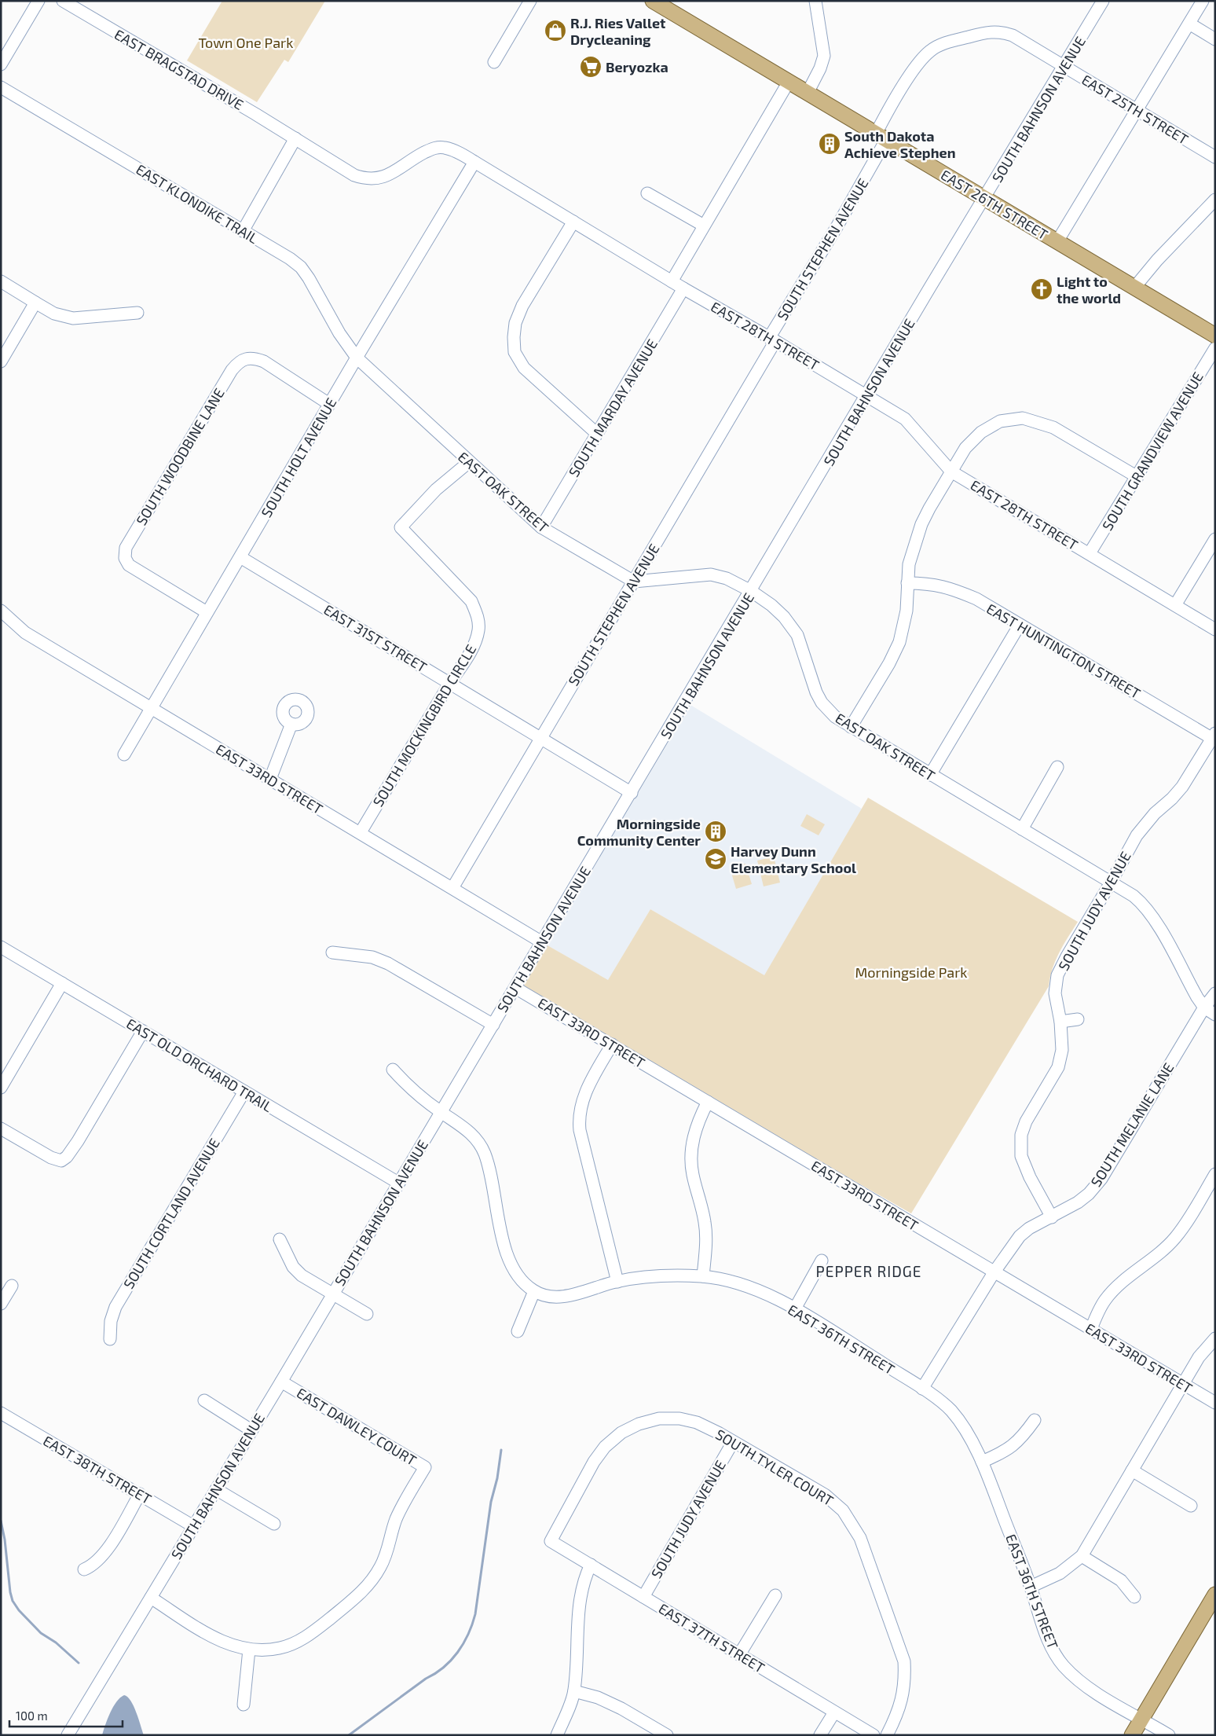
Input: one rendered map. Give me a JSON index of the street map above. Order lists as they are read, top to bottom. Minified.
{"streets":{"main road":["EAST 26TH STREET"],"street":["EAST BRAGSTAD DRIVE","SOUTH BAHNSON AVENUE","EAST 25TH STREET","EAST KLONDIKE TRAIL","SOUTH STEPHEN AVENUE","EAST 28TH STREET","SOUTH MARDAY AVENUE","SOUTH GRANDVIEW AVENUE","SOUTH WOODBINE LANE","SOUTH HOLT AVENUE","EAST OAK STREET","EAST 31ST STREET","EAST HUNTINGTON STREET","SOUTH MOCKINGBIRD CIRCLE","EAST 33RD STREET","SOUTH JUDY AVENUE","EAST OLD ORCHARD TRAIL","SOUTH MELANIE LANE","SOUTH CORTLAND AVENUE","EAST 36TH STREET","EAST DAWLEY COURT","SOUTH TYLER COURT","EAST 38TH STREET","EAST 37TH STREET"]},"crossings":[["EAST BRAGSTAD DRIVE","EAST 28TH STREET"],["SOUTH BAHNSON AVENUE","EAST 25TH STREET"],["SOUTH BAHNSON AVENUE","EAST 26TH STREET"],["SOUTH BAHNSON AVENUE","EAST 28TH STREET"],["SOUTH BAHNSON AVENUE","EAST OAK STREET"],["SOUTH BAHNSON AVENUE","EAST 31ST STREET"],["SOUTH BAHNSON AVENUE","EAST 33RD STREET"],["SOUTH BAHNSON AVENUE","EAST OLD ORCHARD TRAIL"],["SOUTH BAHNSON AVENUE","EAST 36TH STREET"],["SOUTH BAHNSON AVENUE","EAST DAWLEY COURT"],["SOUTH BAHNSON AVENUE","EAST 38TH STREET"],["EAST 25TH STREET","EAST 26TH STREET"],["EAST 25TH STREET","SOUTH STEPHEN AVENUE"],["EAST KLONDIKE TRAIL","SOUTH HOLT AVENUE"],["EAST KLONDIKE TRAIL","EAST OAK STREET"],["EAST 26TH STREET","SOUTH STEPHEN AVENUE"],["SOUTH STEPHEN AVENUE","EAST 28TH STREET"],["SOUTH STEPHEN AVENUE","EAST OAK STREET"],["SOUTH STEPHEN AVENUE","EAST 31ST STREET"],["SOUTH STEPHEN AVENUE","EAST 33RD STREET"],["EAST 28TH STREET","SOUTH MARDAY AVENUE"],["EAST 28TH STREET","SOUTH GRANDVIEW AVENUE"],["EAST 28TH STREET","SOUTH HOLT AVENUE"],["SOUTH MARDAY AVENUE","EAST OAK STREET"],["SOUTH WOODBINE LANE","SOUTH HOLT AVENUE"],["SOUTH HOLT AVENUE","EAST OAK STREET"],["SOUTH HOLT AVENUE","EAST 31ST STREET"],["SOUTH HOLT AVENUE","EAST 33RD STREET"],["EAST OAK STREET","SOUTH MOCKINGBIRD CIRCLE"],["EAST OAK STREET","SOUTH JUDY AVENUE"],["EAST OAK STREET","SOUTH MELANIE LANE"],["EAST 31ST STREET","SOUTH MOCKINGBIRD CIRCLE"],["EAST HUNTINGTON STREET","SOUTH JUDY AVENUE"],["SOUTH MOCKINGBIRD CIRCLE","EAST 33RD STREET"],["EAST 33RD STREET","SOUTH MELANIE LANE"],["SOUTH JUDY AVENUE","SOUTH MELANIE LANE"],["SOUTH JUDY AVENUE","SOUTH TYLER COURT"],["SOUTH JUDY AVENUE","EAST 37TH STREET"],["EAST OLD ORCHARD TRAIL","SOUTH CORTLAND AVENUE"],["SOUTH MELANIE LANE","EAST 36TH STREET"],["SOUTH TYLER COURT","EAST 37TH STREET"]],"districts":["PEPPER RIDGE"],"parks":["Town One Park","Morningside Park"],"places":{"shop":["R.J. Ries Vallet Drycleaning"],"supermarket":["Beryozka"],"building":["South Dakota Achieve Stephen","Morningside Community Center"],"church":["Light to the world"],"school or university":["Harvey Dunn Elementary School"]},"scale_bar":"100 m"}
